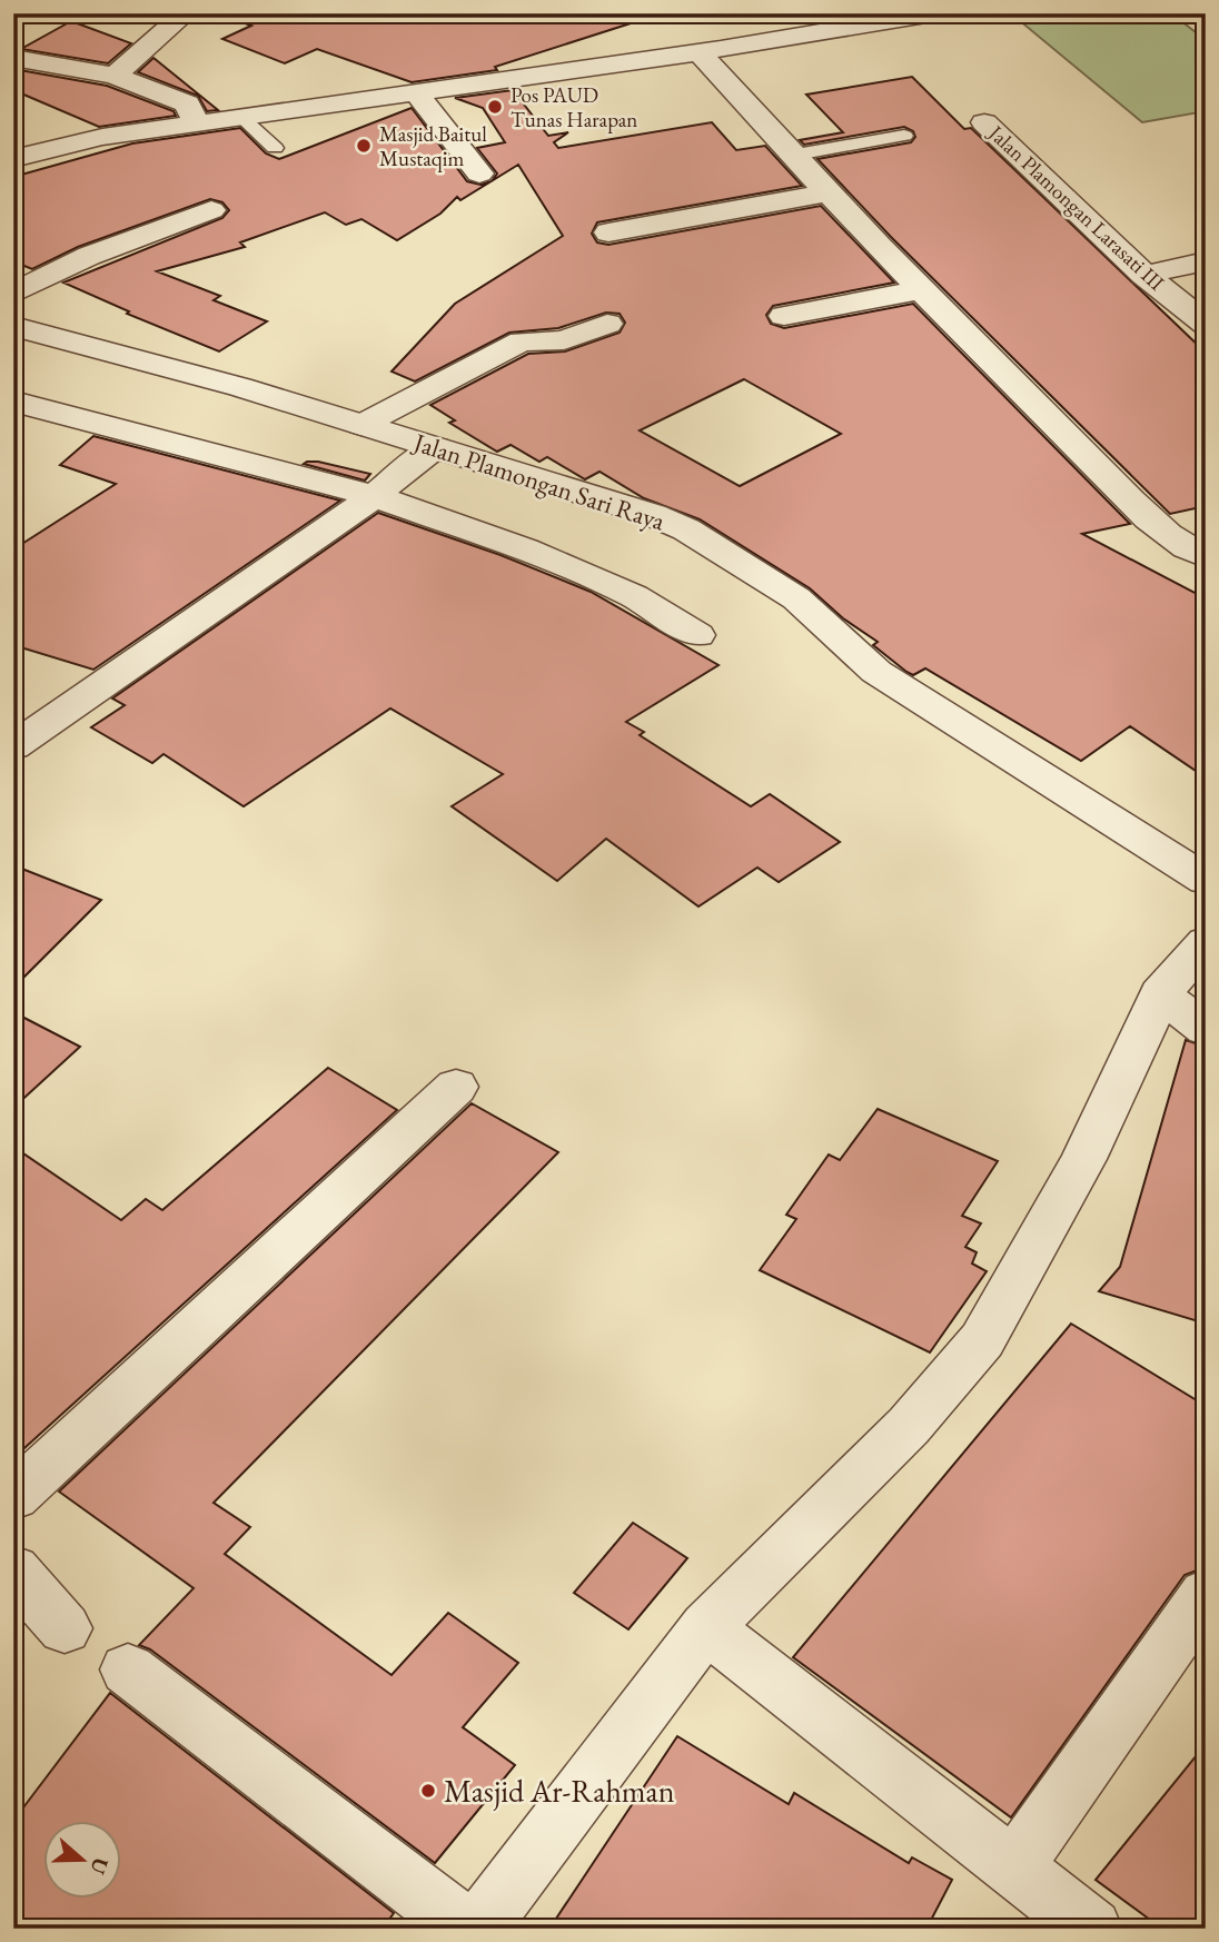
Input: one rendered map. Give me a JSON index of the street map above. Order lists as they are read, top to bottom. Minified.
{"streets":{"street":["Jalan Plamongan Larasati III","Jalan Plamongan Sari Raya"]},"places":["Pos PAUD Tunas Harapan","Masjid Baitul Mustaqim","Masjid Ar-Rahman"],"north":"right"}
